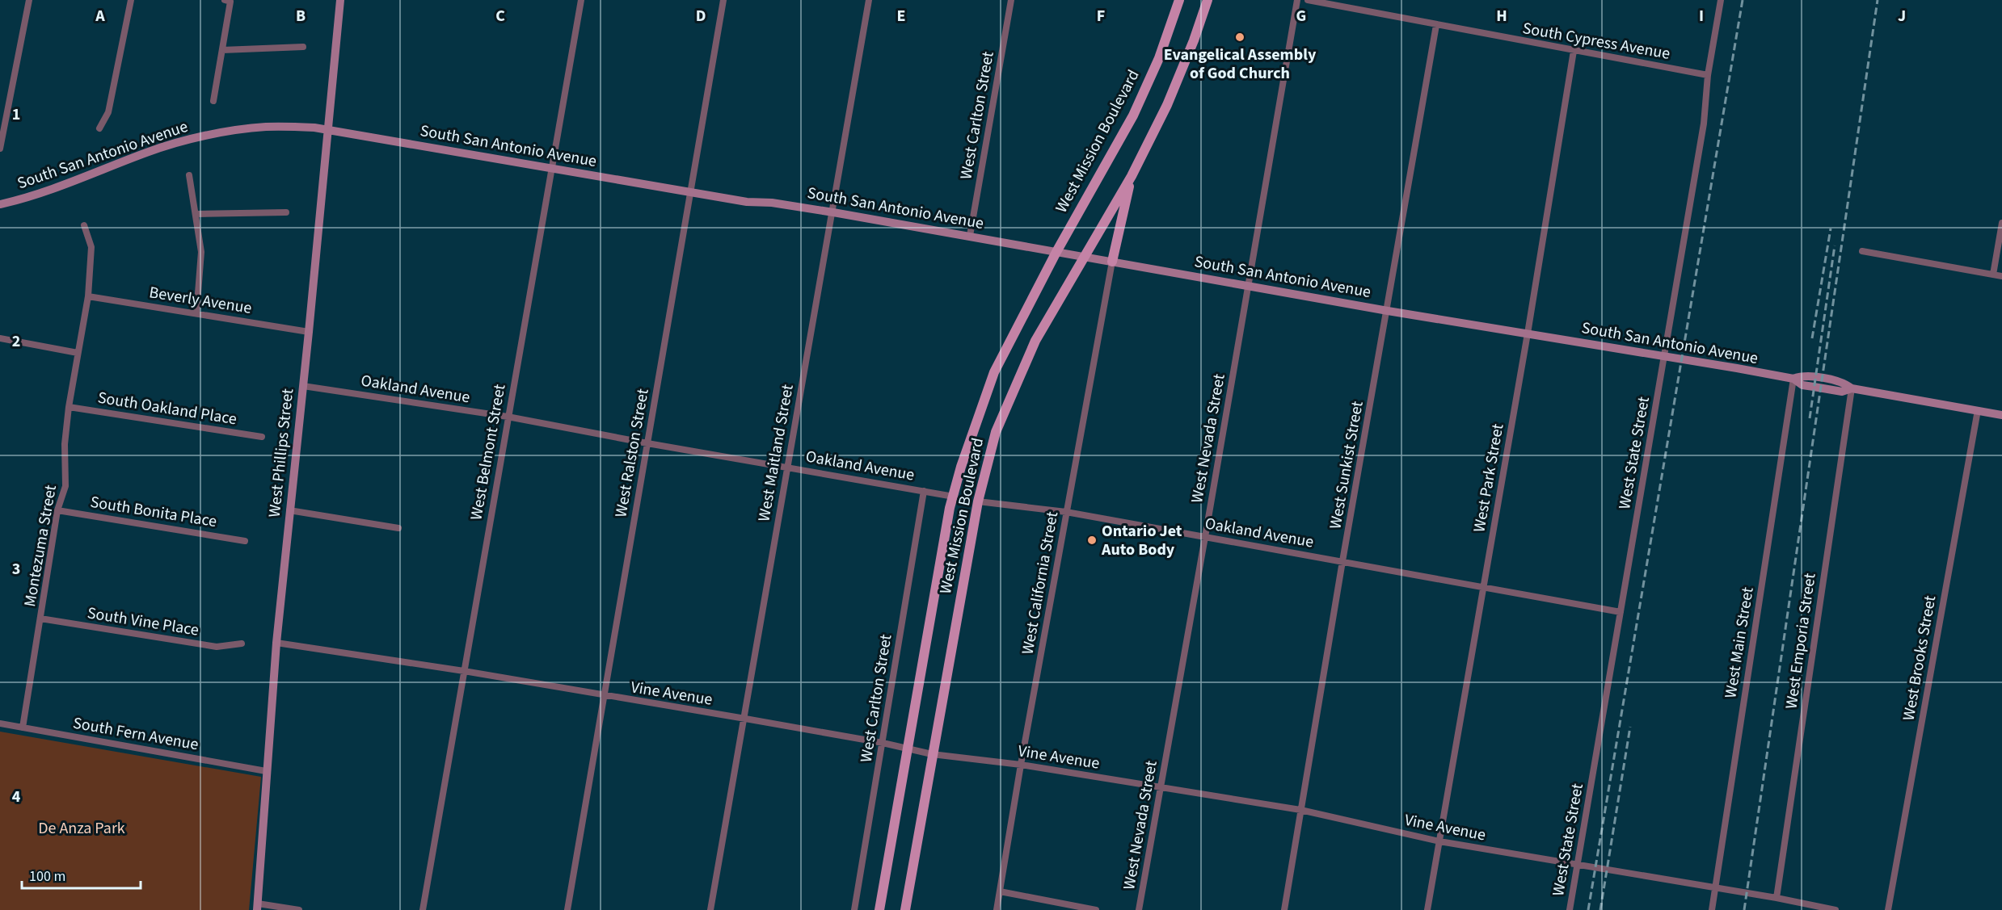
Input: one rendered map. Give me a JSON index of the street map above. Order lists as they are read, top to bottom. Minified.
{"streets":{"main road":["West Mission Boulevard"],"street":["South Cypress Avenue","West Carlton Street","South San Antonio Avenue","Beverly Avenue","Oakland Avenue","South Oakland Place","West Nevada Street","West Belmont Street","West Phillips Street","West Ralston Street","West Maitland Street","West State Street","West Sunkist Street","West Park Street","South Bonita Place","Montezuma Street","West California Street","South Vine Place","West Emporia Street","West Main Street","West Brooks Street","Vine Avenue","South Fern Avenue"]},"crossings":[["South Cypress Avenue","West State Street"],["South Cypress Avenue","West Sunkist Street"],["South Cypress Avenue","West Park Street"],["West Carlton Street","South San Antonio Avenue"],["West Carlton Street","Oakland Avenue"],["West Carlton Street","Vine Avenue"],["West Mission Boulevard","South San Antonio Avenue"],["West Mission Boulevard","Oakland Avenue"],["West Mission Boulevard","Vine Avenue"],["South San Antonio Avenue","West Nevada Street"],["South San Antonio Avenue","West Belmont Street"],["South San Antonio Avenue","West Phillips Street"],["South San Antonio Avenue","West Ralston Street"],["South San Antonio Avenue","West Maitland Street"],["South San Antonio Avenue","West State Street"],["South San Antonio Avenue","West Sunkist Street"],["South San Antonio Avenue","West Park Street"],["South San Antonio Avenue","West California Street"],["South San Antonio Avenue","West Emporia Street"],["South San Antonio Avenue","West Main Street"],["South San Antonio Avenue","West Brooks Street"],["Beverly Avenue","West Phillips Street"],["Beverly Avenue","Montezuma Street"],["Oakland Avenue","West Nevada Street"],["Oakland Avenue","West Belmont Street"],["Oakland Avenue","West Phillips Street"],["Oakland Avenue","West Ralston Street"],["Oakland Avenue","West Maitland Street"],["Oakland Avenue","West State Street"],["Oakland Avenue","West Sunkist Street"],["Oakland Avenue","West Park Street"],["Oakland Avenue","West California Street"],["South Oakland Place","Montezuma Street"],["West Nevada Street","Vine Avenue"],["West Belmont Street","Vine Avenue"],["West Phillips Street","Vine Avenue"],["West Phillips Street","South Fern Avenue"],["West Ralston Street","Vine Avenue"],["West Maitland Street","Vine Avenue"],["West State Street","Vine Avenue"],["West Sunkist Street","Vine Avenue"],["West Park Street","Vine Avenue"],["South Bonita Place","Montezuma Street"],["Montezuma Street","South Vine Place"],["Montezuma Street","South Fern Avenue"],["West California Street","Vine Avenue"],["West Emporia Street","Vine Avenue"],["West Main Street","Vine Avenue"]],"parks":["De Anza Park"],"places":["Evangelical Assembly of God Church","Ontario Jet Auto Body"],"scale_bar":"100 m","grid":{"columns":["A","B","C","D","E","F","G","H","I","J"],"rows":["1","2","3","4"]}}
